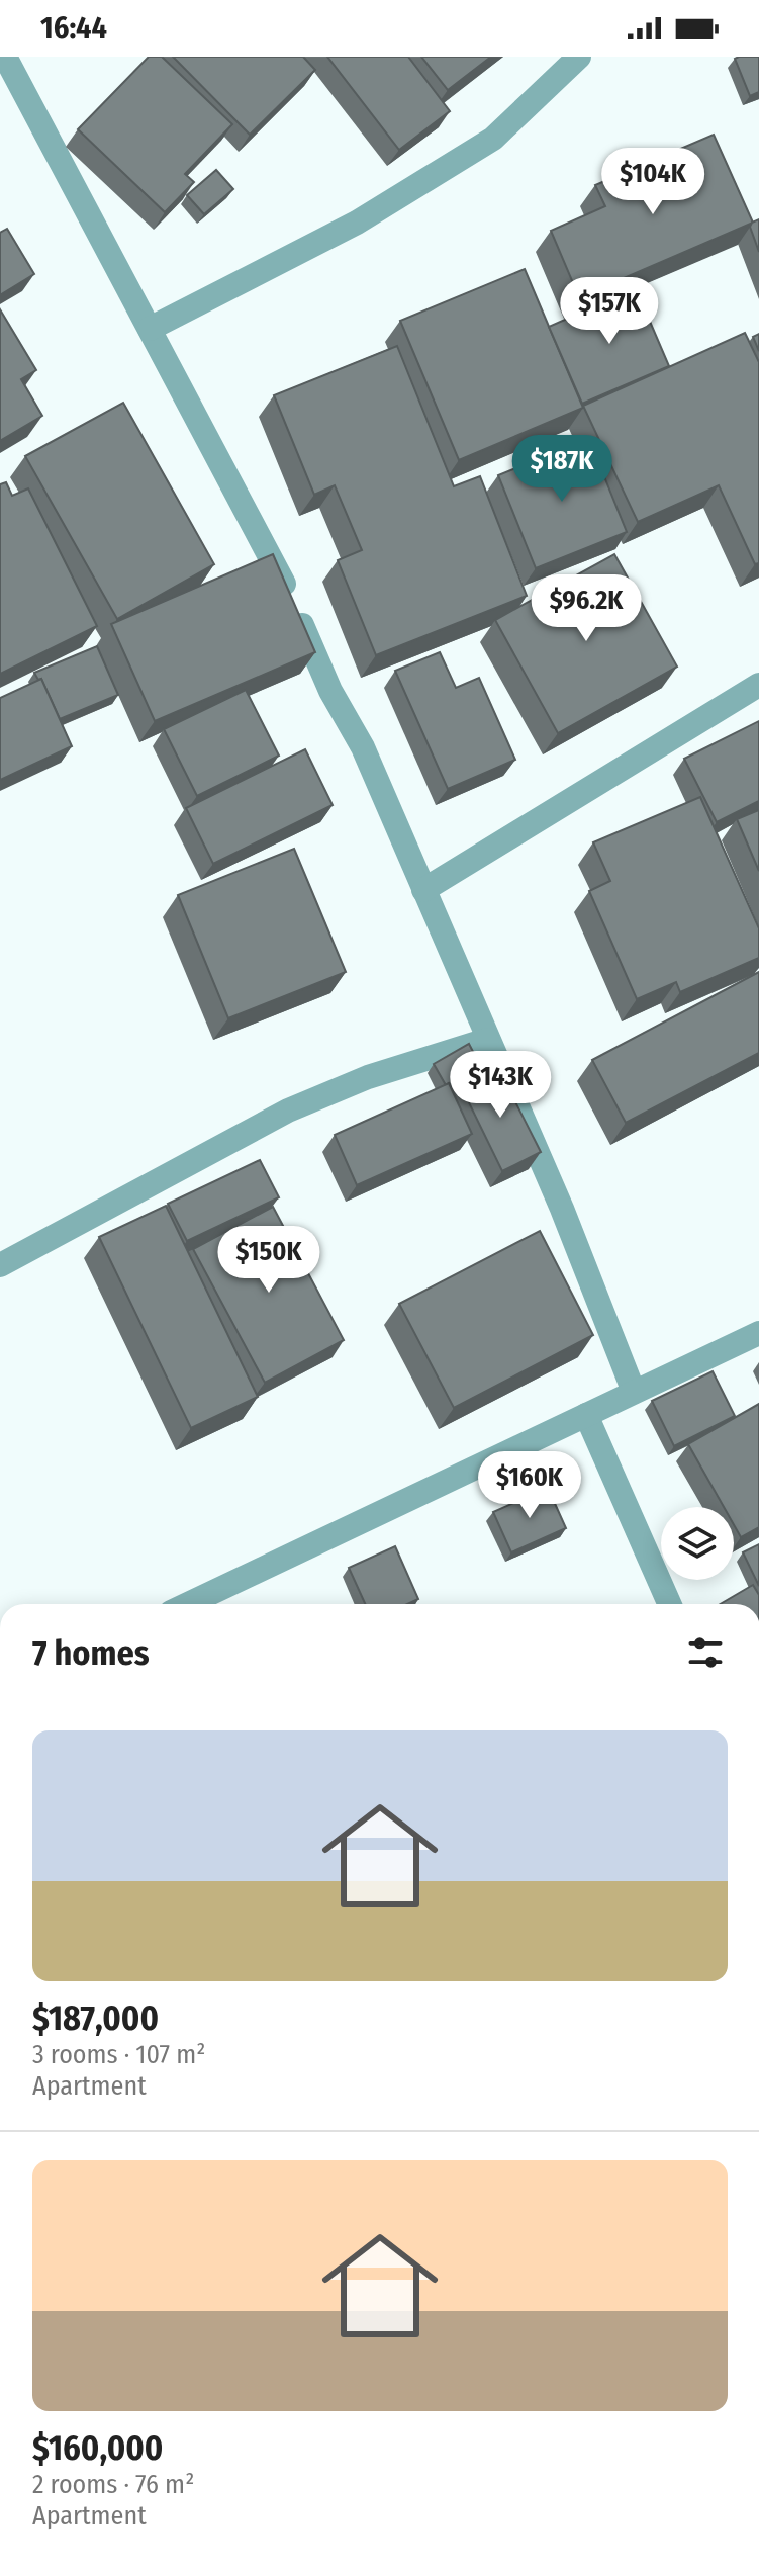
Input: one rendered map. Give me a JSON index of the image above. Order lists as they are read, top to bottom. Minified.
{"page":{"status":"16:44","price":["$104K","$157K","$187K","$96.2K","$143K","$150K","$160K"],"heading":"7 homes","list":[{"name":"$187,000","note":"3 rooms · 107 m² · Apartment"},{"name":"$160,000","note":"2 rooms · 76 m² · Apartment"}]}}
